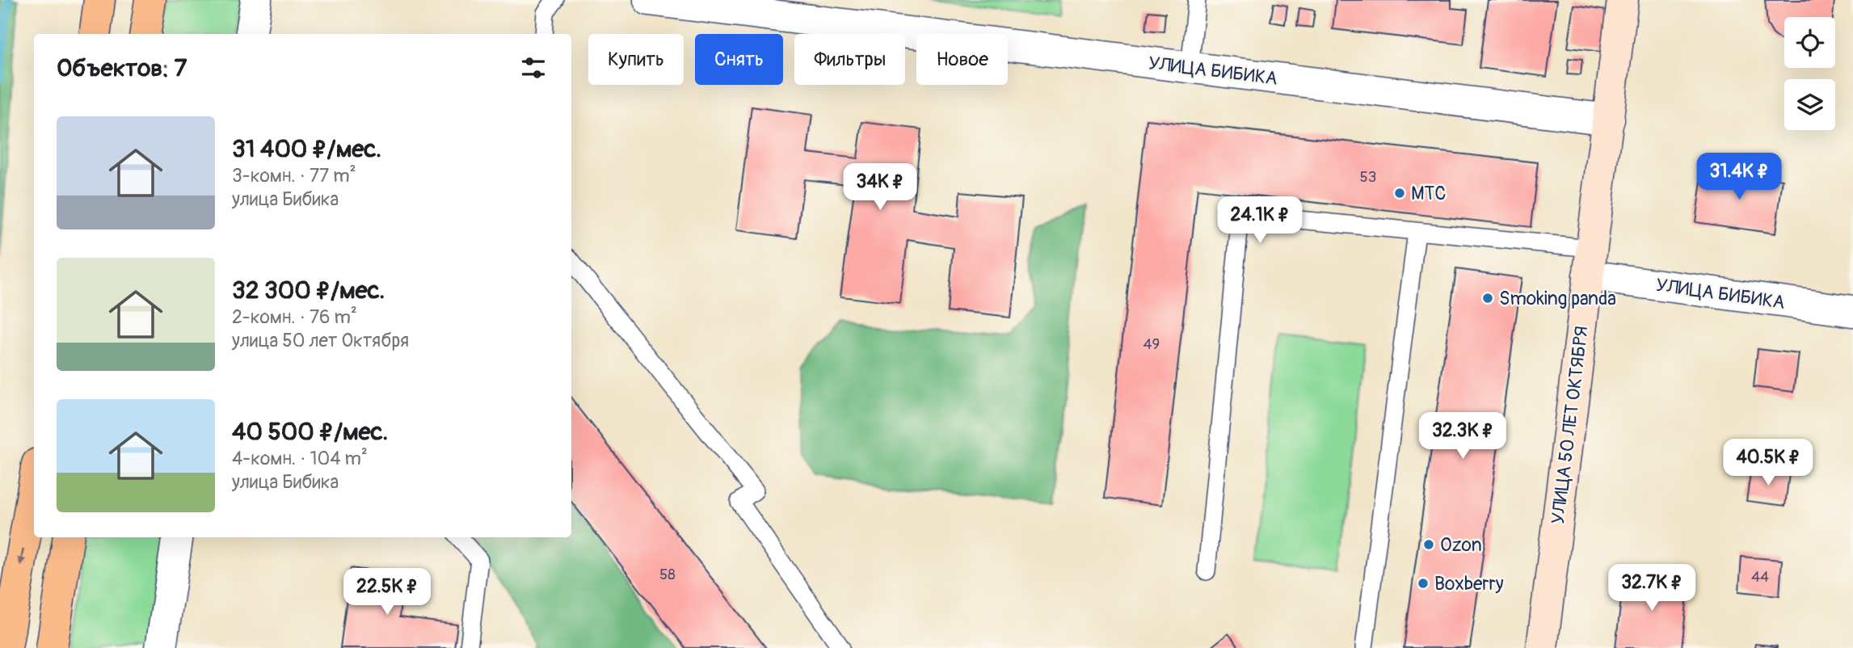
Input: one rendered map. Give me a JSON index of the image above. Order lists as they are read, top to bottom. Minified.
{"streets":{"main road":["УЛИЦА 50 ЛЕТ ОКТЯБРЯ"],"street":["УЛИЦА БИБИКА"]},"crossings":[["УЛИЦА БИБИКА","УЛИЦА 50 ЛЕТ ОКТЯБРЯ"]],"places":["МТС","Smoking panda","Ozon","Boxberry"],"house_numbers":["53","49","58","44"],"page":{"chip":["Купить","Снять","Фильтры","Новое"],"heading":"Объектов: 7","list":[{"name":"31 400 ₽/мес.","note":"3-комн. · 77 m² · улица Бибика"},{"name":"32 300 ₽/мес.","note":"2-комн. · 76 m² · улица 50 лет Октября"},{"name":"40 500 ₽/мес.","note":"4-комн. · 104 m² · улица Бибика"}],"price":["31.4K ₽","34K ₽","24.1K ₽","32.3K ₽","40.5K ₽","32.7K ₽","22.5K ₽"]}}
